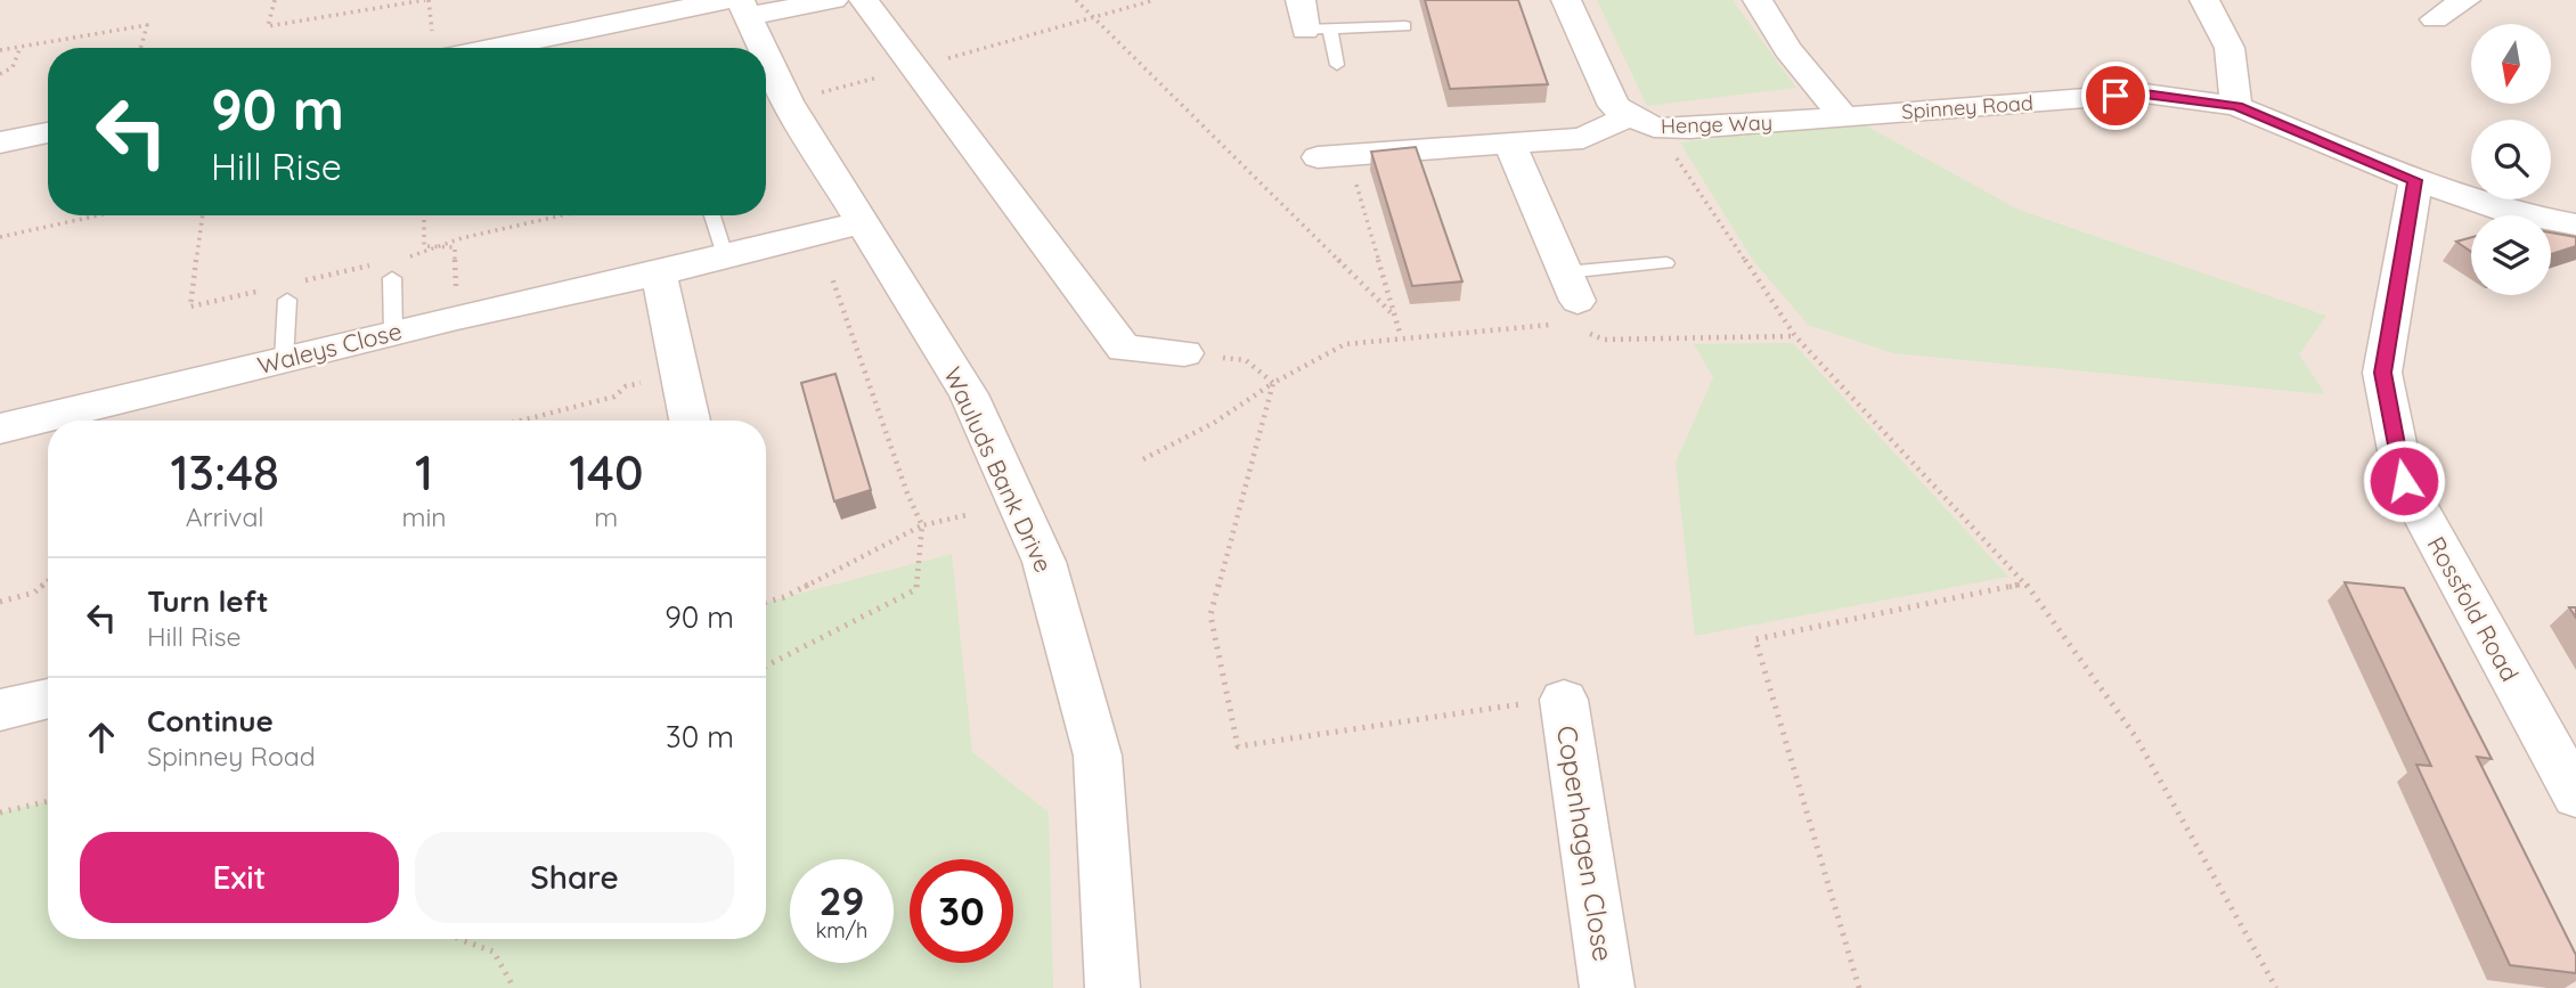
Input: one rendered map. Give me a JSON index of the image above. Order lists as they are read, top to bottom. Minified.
{"streets":{"street":["Spinney Road","Henge Way","Waleys Close","Wauluds Bank Drive","Rossfold Road","Copenhagen Close"]},"crossings":[["Spinney Road","Henge Way"],["Spinney Road","Rossfold Road"],["Waleys Close","Wauluds Bank Drive"]],"north":"bottom","page":{"turn":["90 m","Hill Rise"],"eta":["13:48","Arrival","1","min","140","m"],"list":[{"name":"Turn left","note":"Hill Rise","value":"90 m"},{"name":"Continue","note":"Spinney Road","value":"30 m"}],"buttons":["Exit","Share"],"speed":"29 km/h","limit":"30"}}
